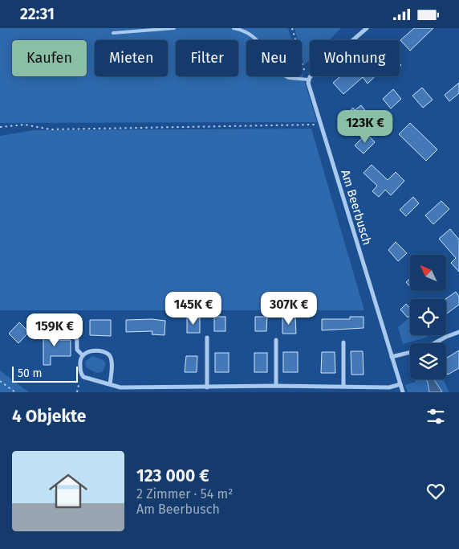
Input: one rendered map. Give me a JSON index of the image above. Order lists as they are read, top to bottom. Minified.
{"streets":{"street":["Am Beerbusch"]},"scale_bar":"50 m","north":"top left","page":{"status":"22:31","chip":["Kaufen","Mieten","Filter","Neu","Wohnung"],"price":["123K €","145K €","307K €","159K €"],"scale":"50 m","heading":"4 Objekte","list":[{"name":"123 000 €","note":"2 Zimmer · 54 m² · Am Beerbusch"}]}}
